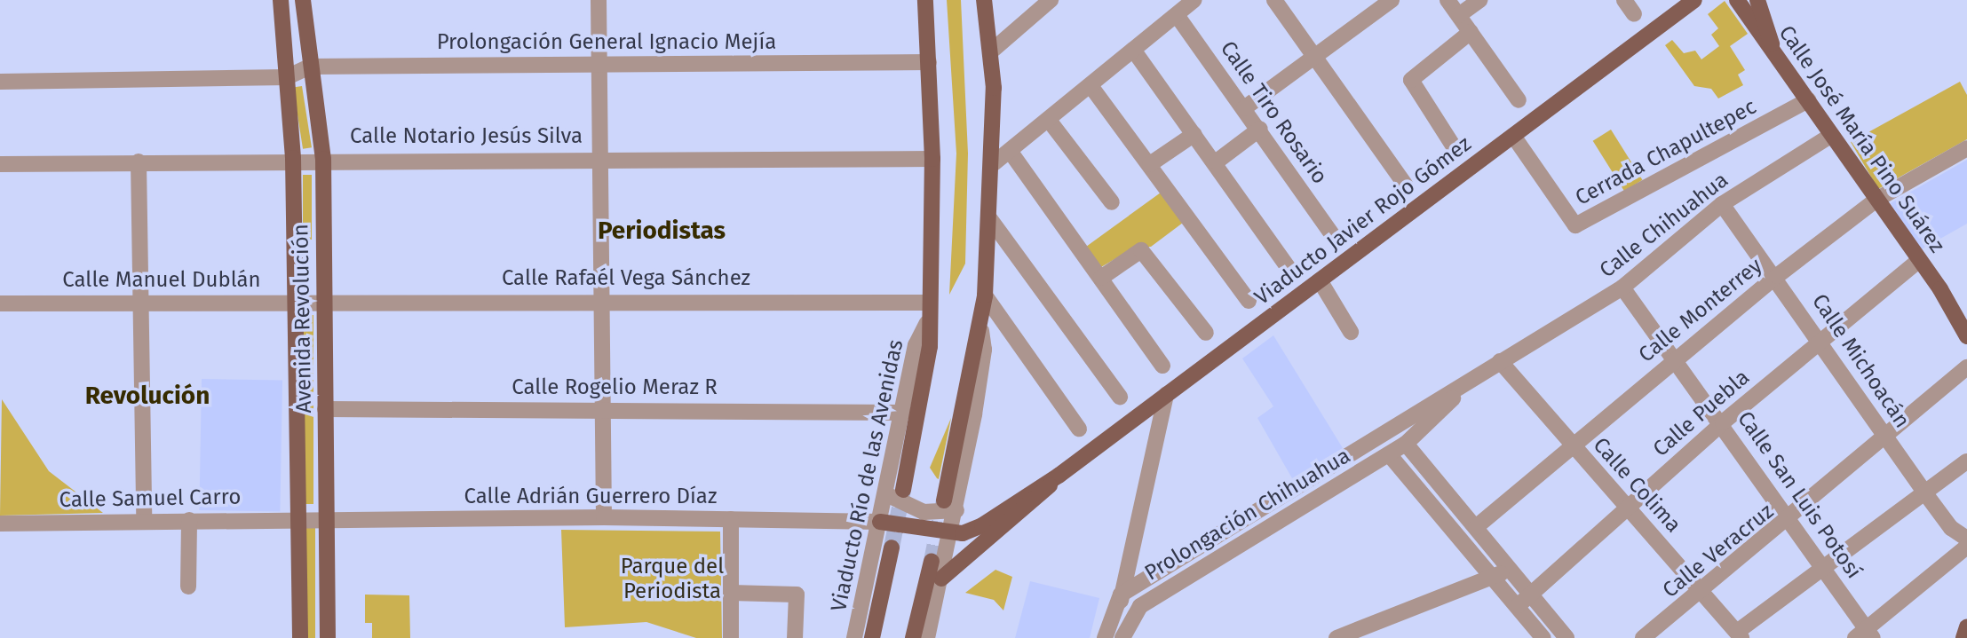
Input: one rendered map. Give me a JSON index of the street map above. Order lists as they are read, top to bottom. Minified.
{"streets":{"main road":["Calle José María Pino Suárez","Viaducto Javier Rojo Gómez","Avenida Revolución","Viaducto Río de las Avenidas"],"street":["Prolongación General Ignacio Mejía","Calle Tiro Rosario","Calle Notario Jesús Silva","Cerrada Chapultepec","Calle Chihuahua","Calle Rafaél Vega Sánchez","Calle Manuel Dublán","Calle Monterrey","Calle Michoacán","Calle Rogelio Meraz R","Calle Puebla","Calle Colima","Calle San Luis Potosí","Calle Adrián Guerrero Díaz","Calle Samuel Carro","Prolongación Chihuahua","Calle Veracruz"]},"crossings":[["Prolongación General Ignacio Mejía","Avenida Revolución"],["Prolongación General Ignacio Mejía","Viaducto Río de las Avenidas"],["Calle Notario Jesús Silva","Avenida Revolución"],["Calle Notario Jesús Silva","Viaducto Río de las Avenidas"],["Calle José María Pino Suárez","Cerrada Chapultepec"],["Calle José María Pino Suárez","Calle Chihuahua"],["Calle José María Pino Suárez","Calle Monterrey"],["Calle José María Pino Suárez","Calle Puebla"],["Cerrada Chapultepec","Viaducto Javier Rojo Gómez"],["Calle Chihuahua","Calle Michoacán"],["Calle Chihuahua","Calle Colima"],["Calle Chihuahua","Calle San Luis Potosí"],["Calle Chihuahua","Prolongación Chihuahua"],["Calle Rafaél Vega Sánchez","Calle Manuel Dublán"],["Calle Rafaél Vega Sánchez","Avenida Revolución"],["Calle Rafaél Vega Sánchez","Viaducto Río de las Avenidas"],["Calle Manuel Dublán","Avenida Revolución"],["Calle Monterrey","Calle Michoacán"],["Calle Monterrey","Calle Colima"],["Calle Monterrey","Calle San Luis Potosí"],["Avenida Revolución","Calle Rogelio Meraz R"],["Avenida Revolución","Calle Adrián Guerrero Díaz"],["Avenida Revolución","Calle Samuel Carro"],["Calle Michoacán","Calle Puebla"],["Calle Michoacán","Calle Veracruz"],["Calle Rogelio Meraz R","Viaducto Río de las Avenidas"],["Calle Puebla","Calle Colima"],["Calle Puebla","Calle San Luis Potosí"],["Viaducto Río de las Avenidas","Calle Adrián Guerrero Díaz"],["Calle Colima","Calle Veracruz"],["Calle San Luis Potosí","Calle Veracruz"],["Calle Adrián Guerrero Díaz","Calle Samuel Carro"]],"districts":["Periodistas","Revolución"],"parks":["Parque del Periodista"]}
